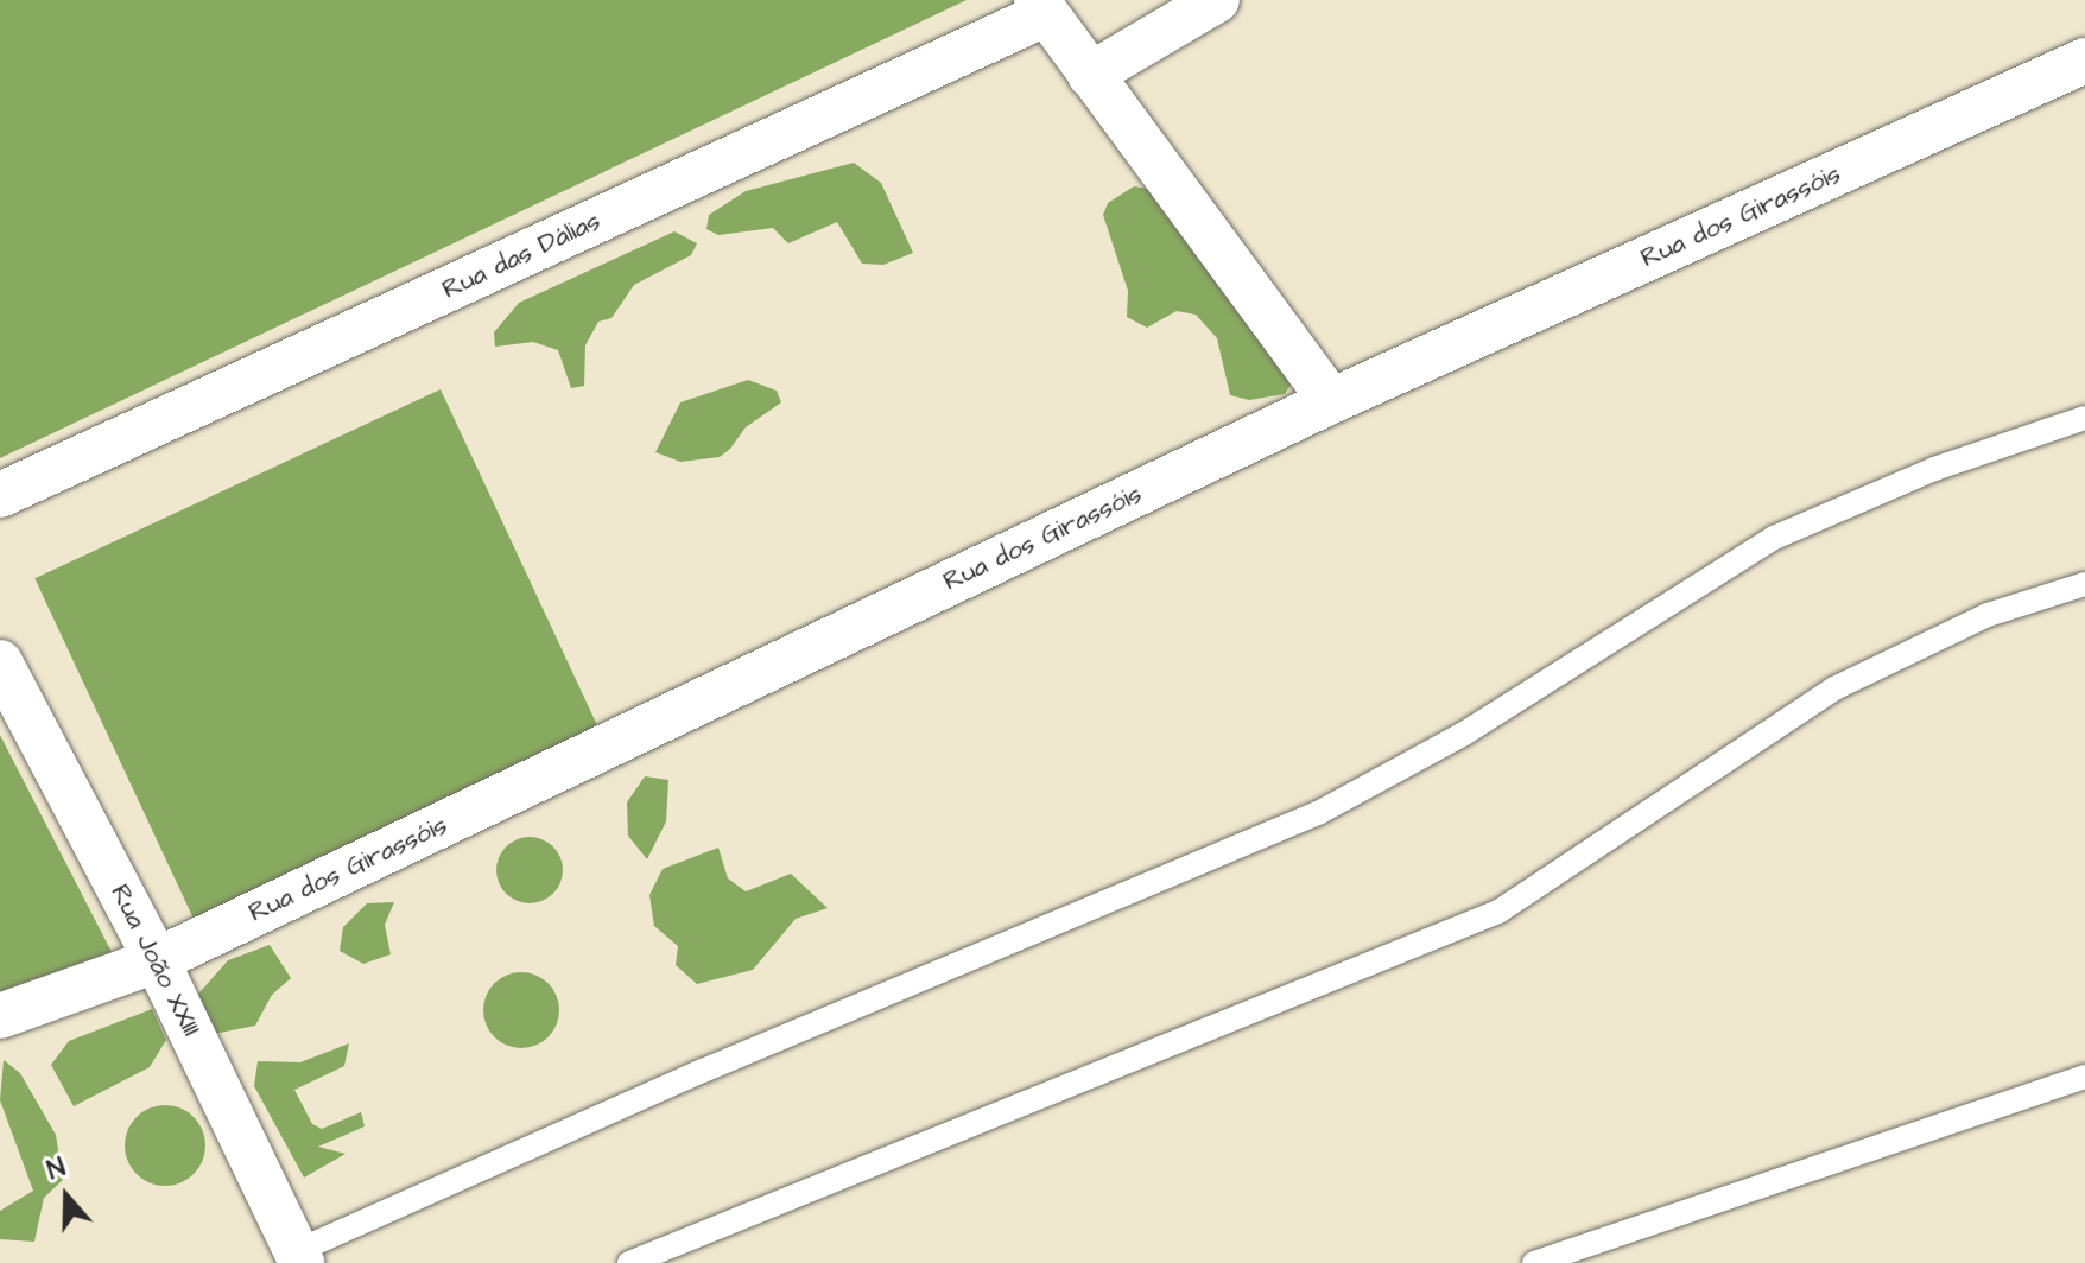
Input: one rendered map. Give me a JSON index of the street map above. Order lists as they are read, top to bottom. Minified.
{"streets":{"street":["Rua dos Girassóis","Rua das Dálias","Rua João XXIII"]},"crossings":[["Rua dos Girassóis","Rua João XXIII"]],"north":"top"}
